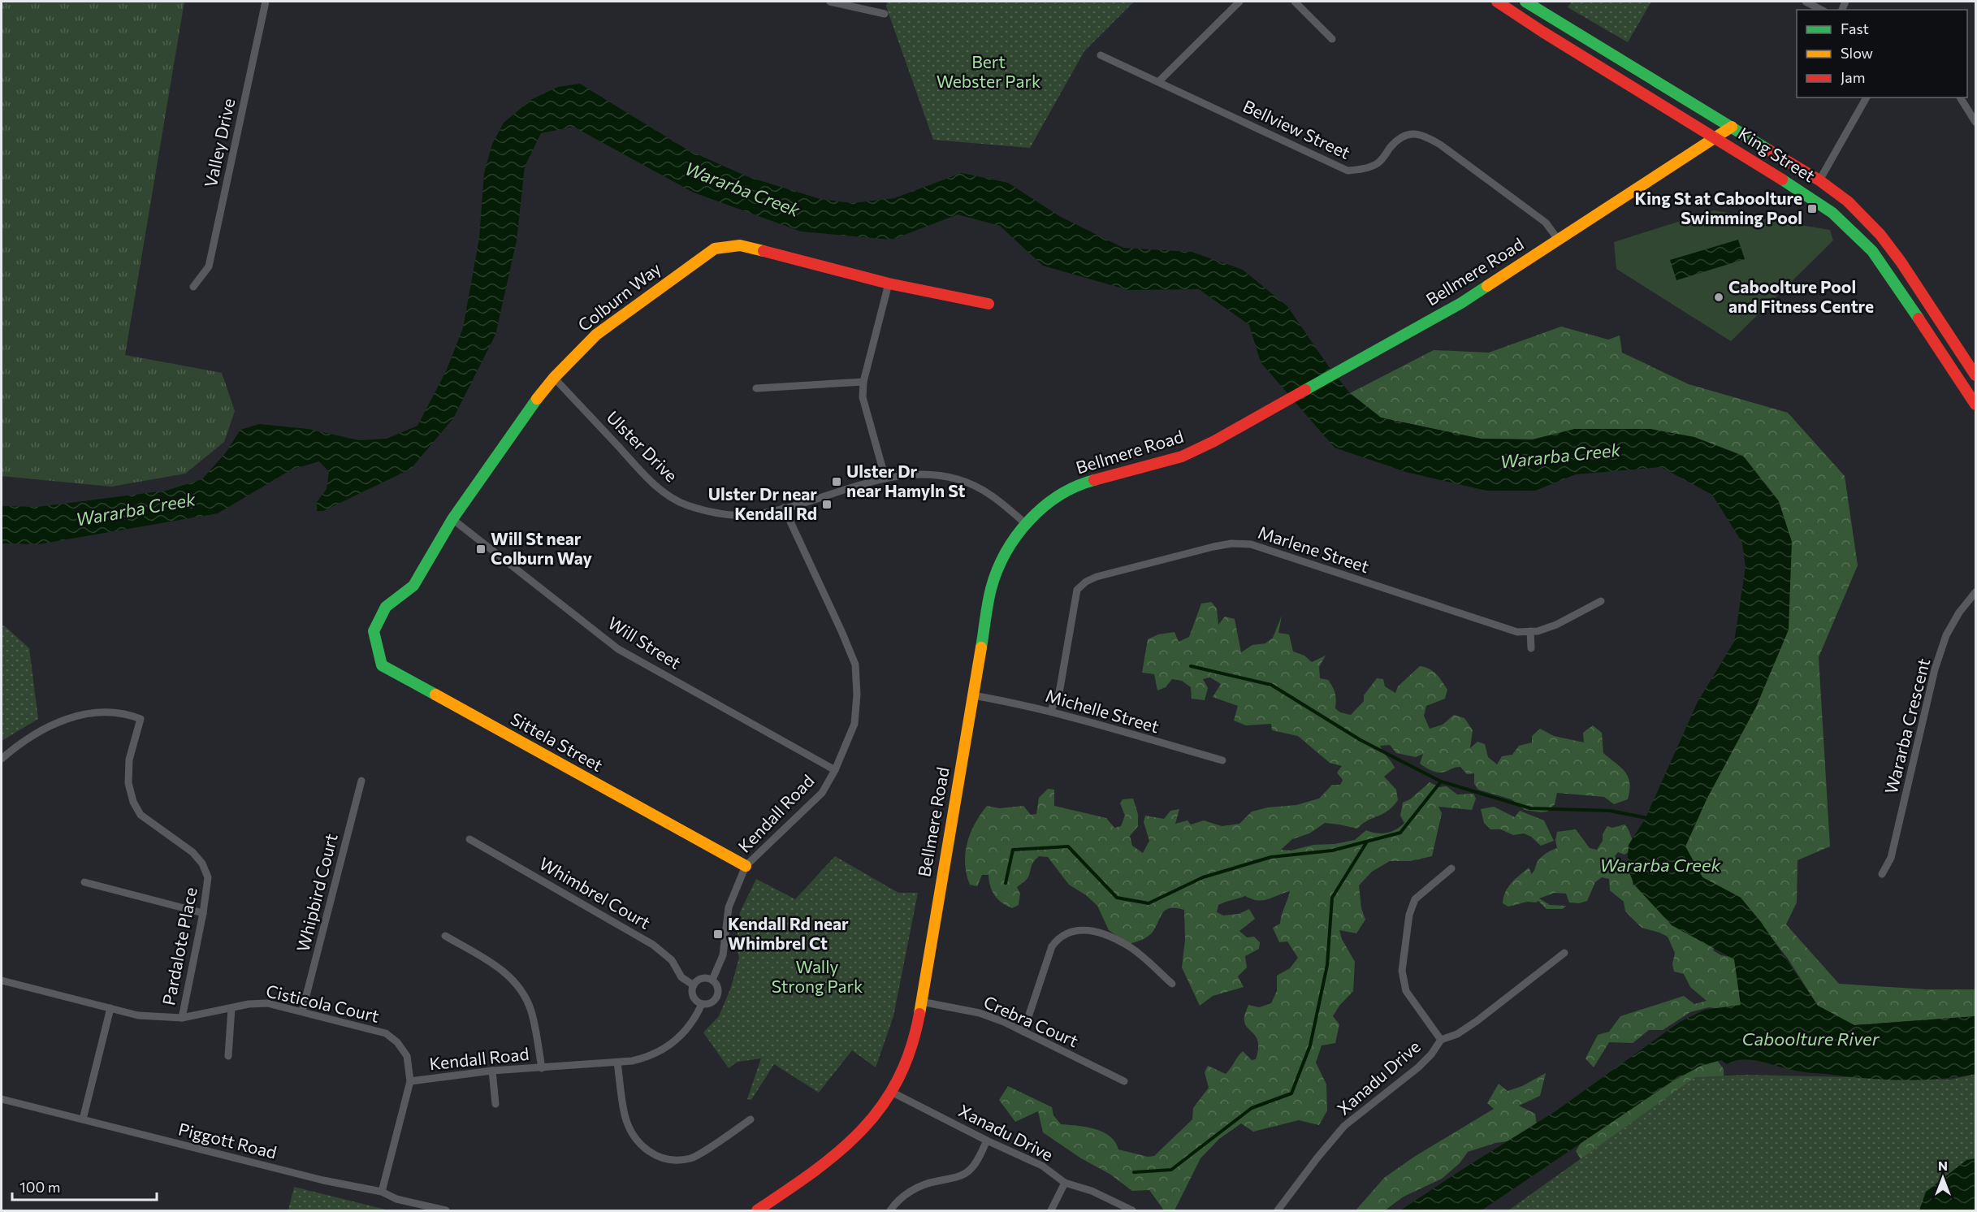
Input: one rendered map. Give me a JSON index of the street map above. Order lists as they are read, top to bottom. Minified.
{"streets":{"main road":["King Street","Bellmere Road","Colburn Way","Sittela Street"],"street":["Bellview Street","Valley Drive","Ulster Drive","Marlene Street","Will Street","Michelle Street","Wararba Crescent","Kendall Road","Whipbird Court","Whimbrel Court","Pardalote Place","Cisticola Court","Crebra Court","Xanadu Drive","Piggott Road"]},"crossings":[["Bellview Street","Bellmere Road"],["King Street","Bellmere Road"],["Bellmere Road","Ulster Drive"],["Bellmere Road","Michelle Street"],["Bellmere Road","Crebra Court"],["Bellmere Road","Xanadu Drive"],["Colburn Way","Ulster Drive"],["Colburn Way","Will Street"],["Colburn Way","Sittela Street"],["Ulster Drive","Kendall Road"],["Marlene Street","Michelle Street"],["Will Street","Kendall Road"],["Sittela Street","Kendall Road"],["Kendall Road","Whimbrel Court"],["Kendall Road","Cisticola Court"],["Whipbird Court","Cisticola Court"],["Pardalote Place","Cisticola Court"],["Cisticola Court","Piggott Road"]],"water":["Wararba Creek","Caboolture River"],"parks":["Bert Webster Park","Wally Strong Park"],"places":{"transit":["King St at Caboolture Swimming Pool","Ulster Dr near Hamyln St","Ulster Dr near Kendall Rd","Will St near Colburn Way","Kendall Rd near Whimbrel Ct"],"other":["Caboolture Pool and Fitness Centre"]},"legend":["Fast","Slow","Jam"],"scale_bar":"100 m","north":"top"}
